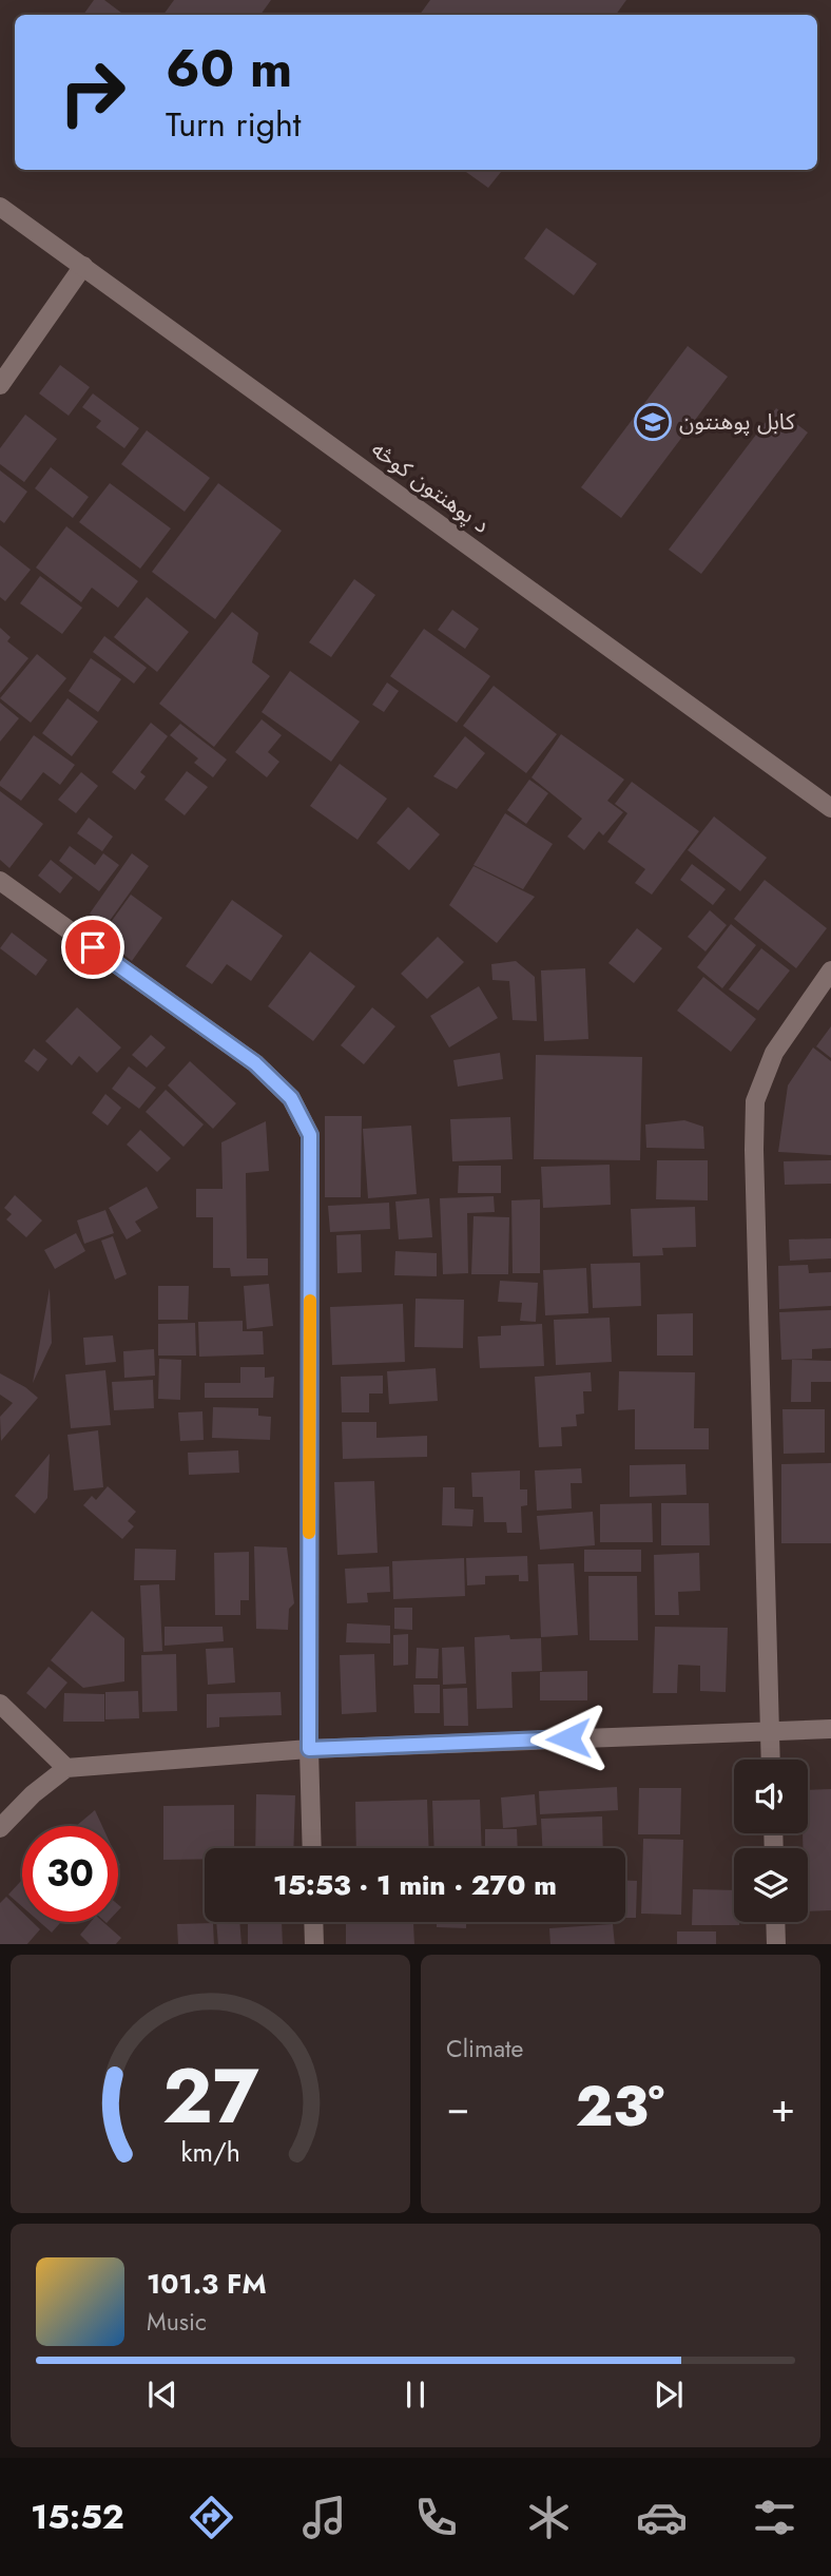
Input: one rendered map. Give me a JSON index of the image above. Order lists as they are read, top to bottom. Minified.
{"streets":{"street":["د پوهنتون کوڅه"]},"places":{"school or university":["کابل پوهنتون"]},"page":{"turn":["60 m","Turn right"],"limit":"30","trip":"15:53 · 1 min · 270 m","tile":"Climate","heat":["−","23°","+"],"song":["101.3 FM","Music"],"tabs":"15:52","gauge":["27","km/h"]}}
